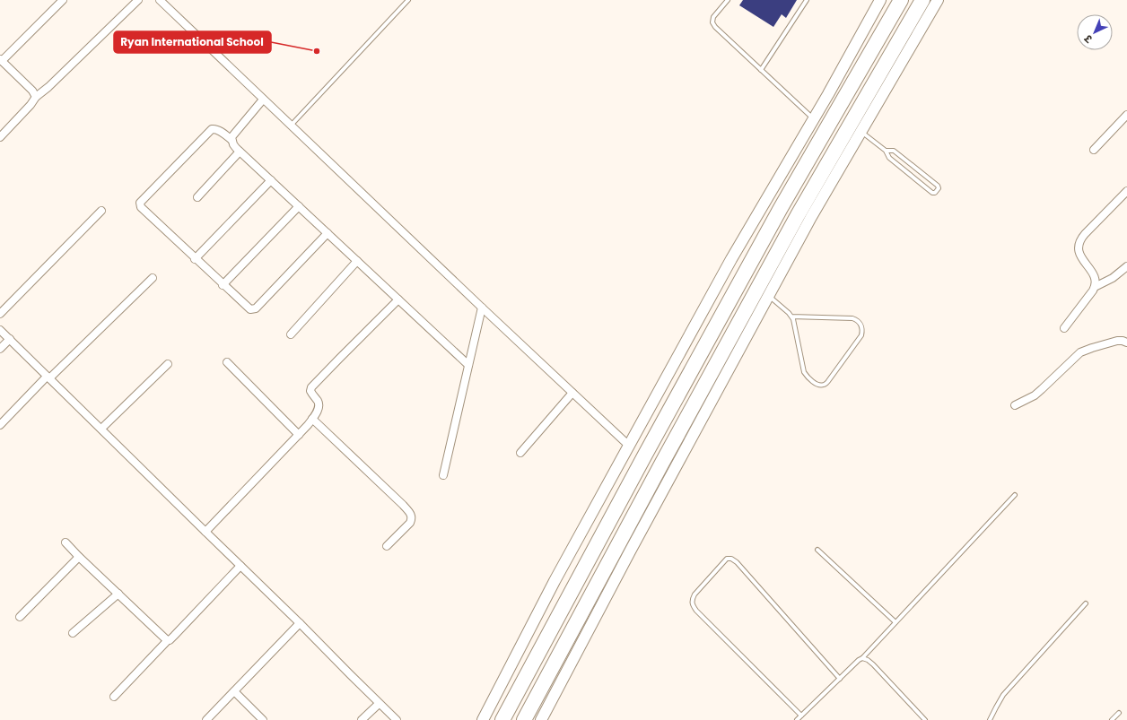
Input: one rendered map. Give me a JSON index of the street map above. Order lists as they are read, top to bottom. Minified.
{"places":["Ryan International School"],"north":"bottom left"}
